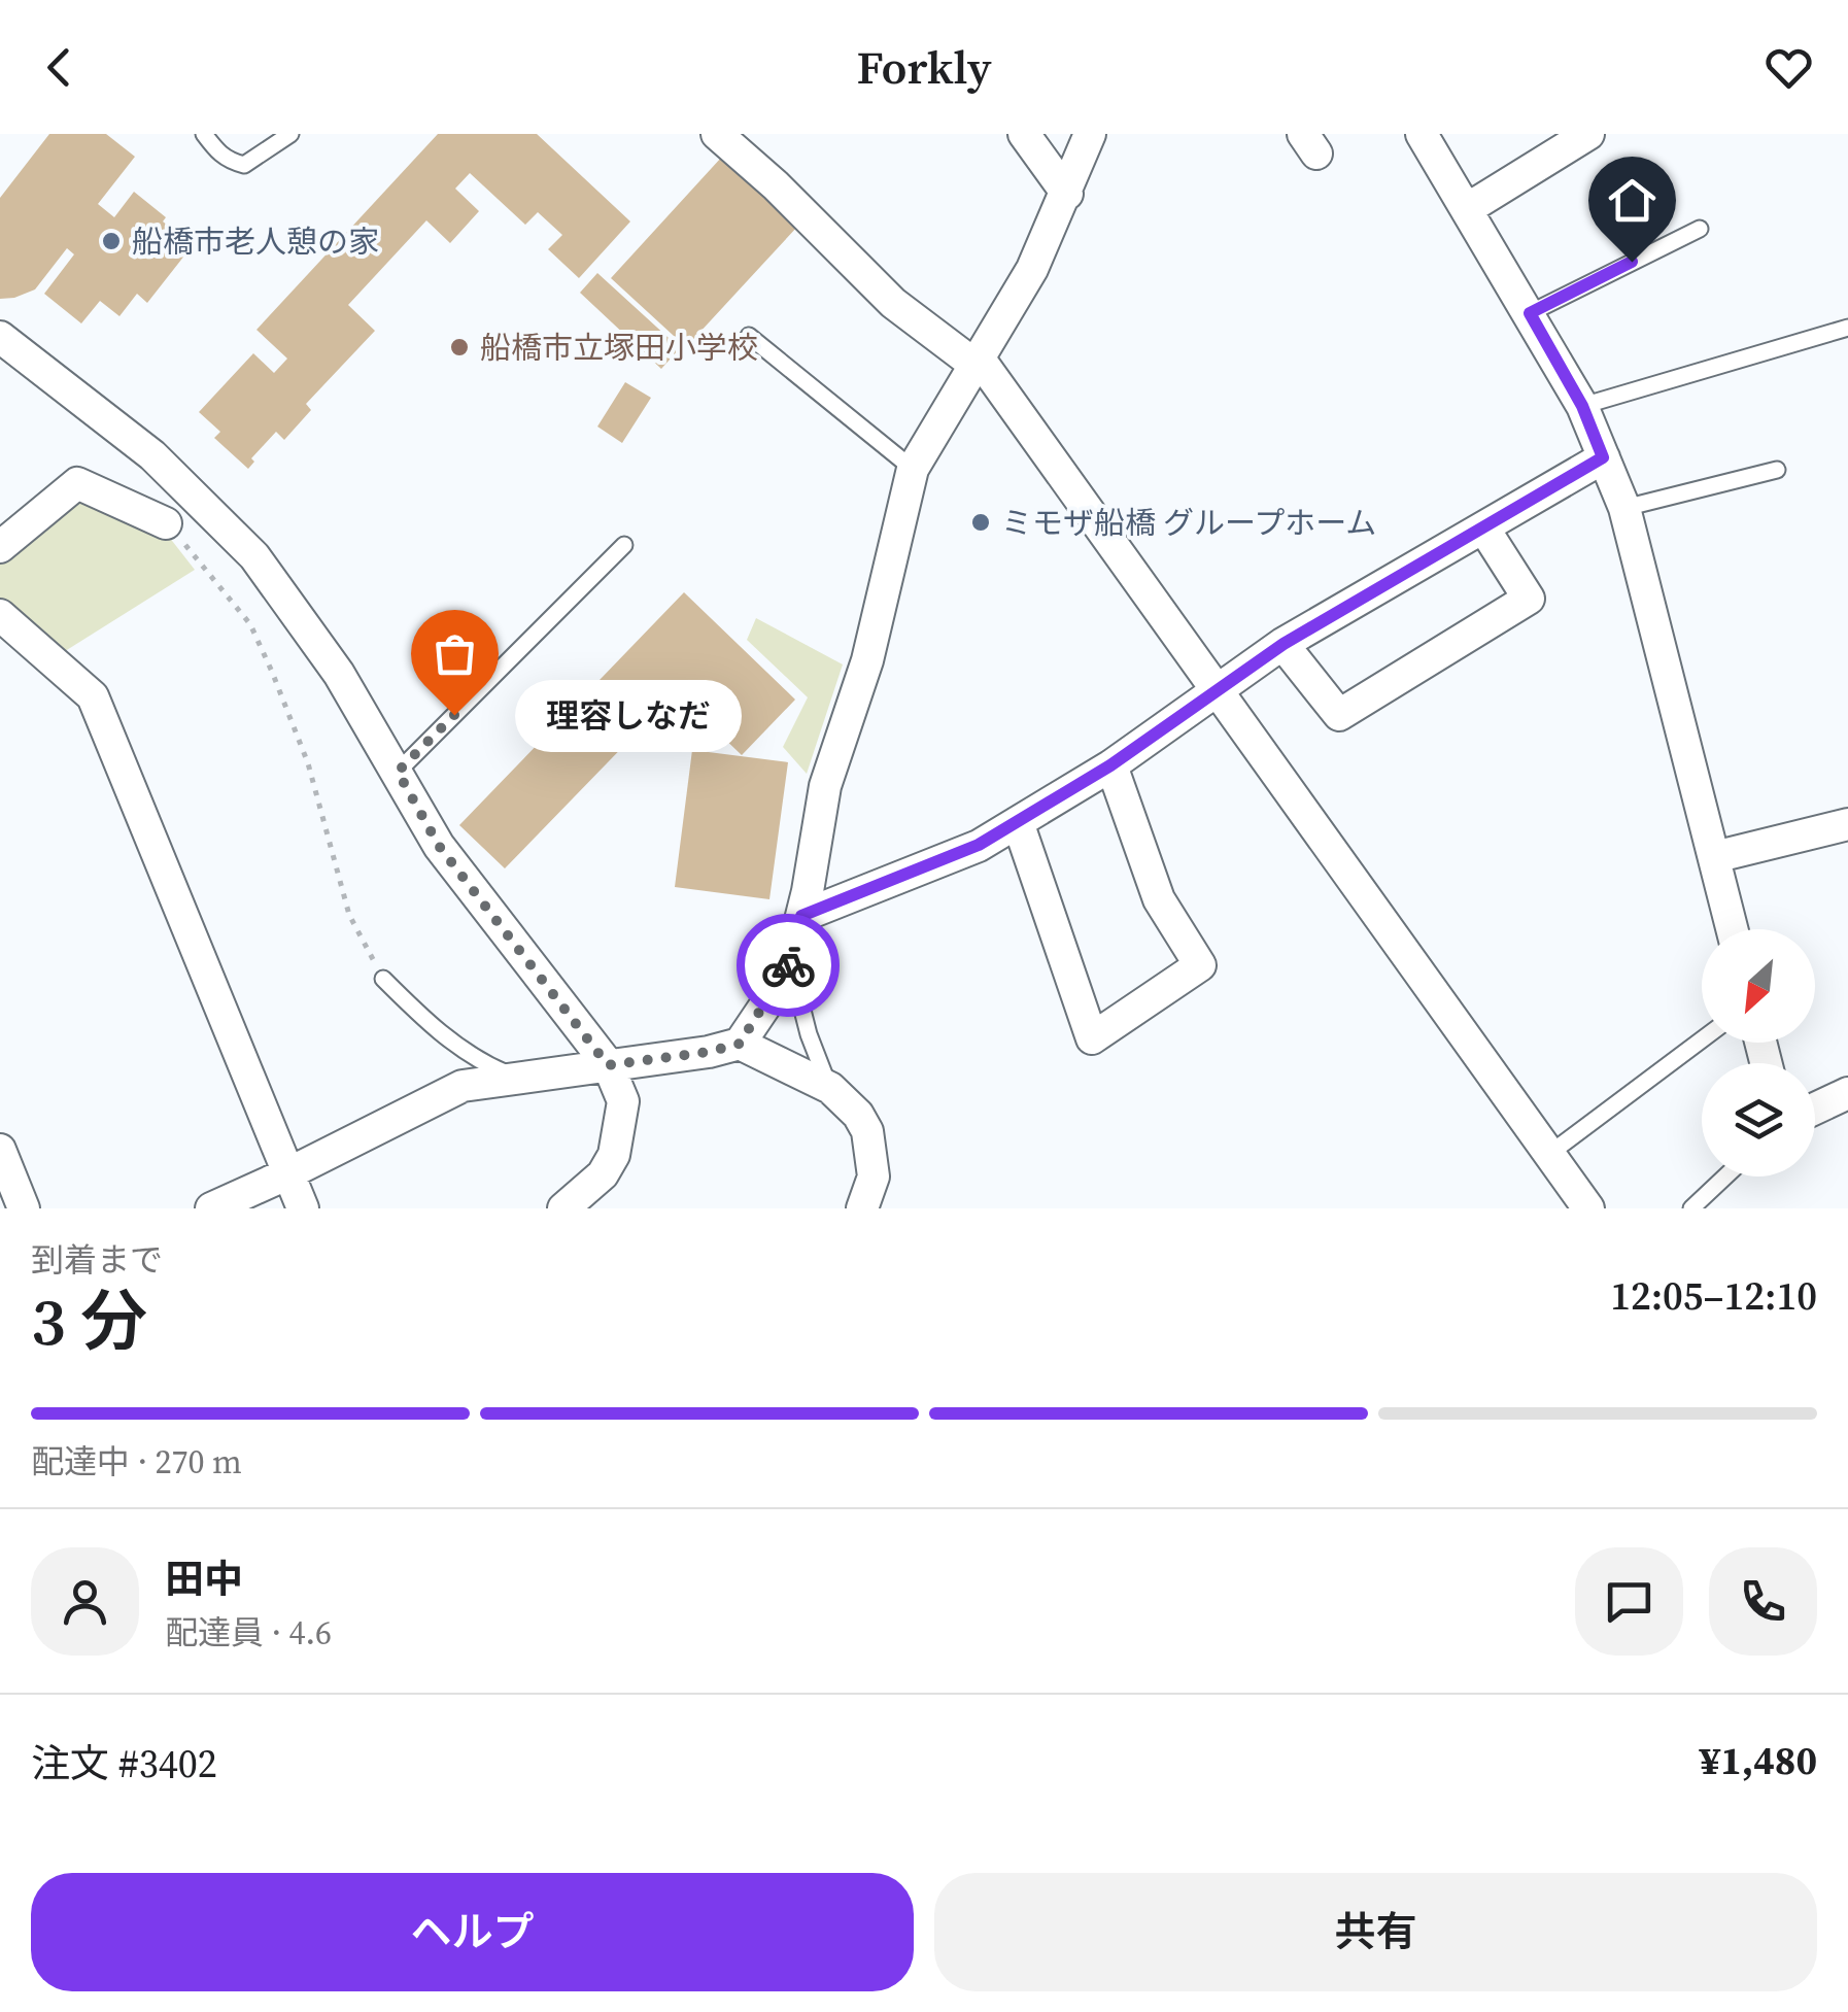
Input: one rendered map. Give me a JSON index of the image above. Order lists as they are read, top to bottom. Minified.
{"places":["船橋市老人憩の家","船橋市立塚田小学校","ミモザ船橋 グループホーム","理容しなだ"],"north":"bottom left","page":{"header":"Forkly","bubble":"理容しなだ","heading":["3 分","到着まで","12:05–12:10"],"panel":["田中","配達員 · 4.6","注文 #3402","¥1,480"],"bar":"配達中 · 270 m","buttons":["ヘルプ","共有"]}}
